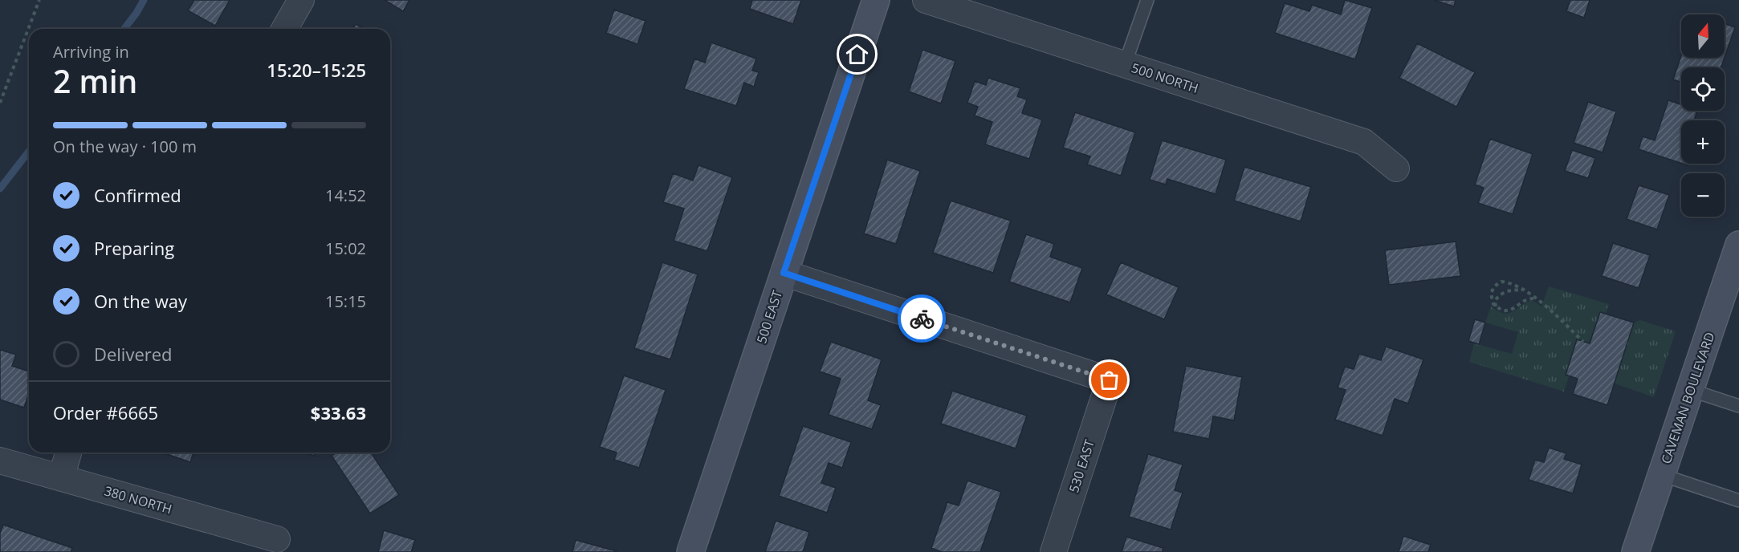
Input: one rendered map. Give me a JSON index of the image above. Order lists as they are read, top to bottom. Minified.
{"streets":{"street":["500 NORTH","500 EAST","CAVEMAN BOULEVARD","530 EAST","380 NORTH"]},"crossings":[["500 EAST","530 EAST"]],"north":"top","page":{"map_buttons":["+","−"],"heading":["2 min","Arriving in","15:20–15:25"],"panel":["Order #6665","$33.63"],"bar":"On the way · 100 m","list":[["Confirmed","14:52"],["Preparing","15:02"],["On the way","15:15"],"Delivered"]}}
